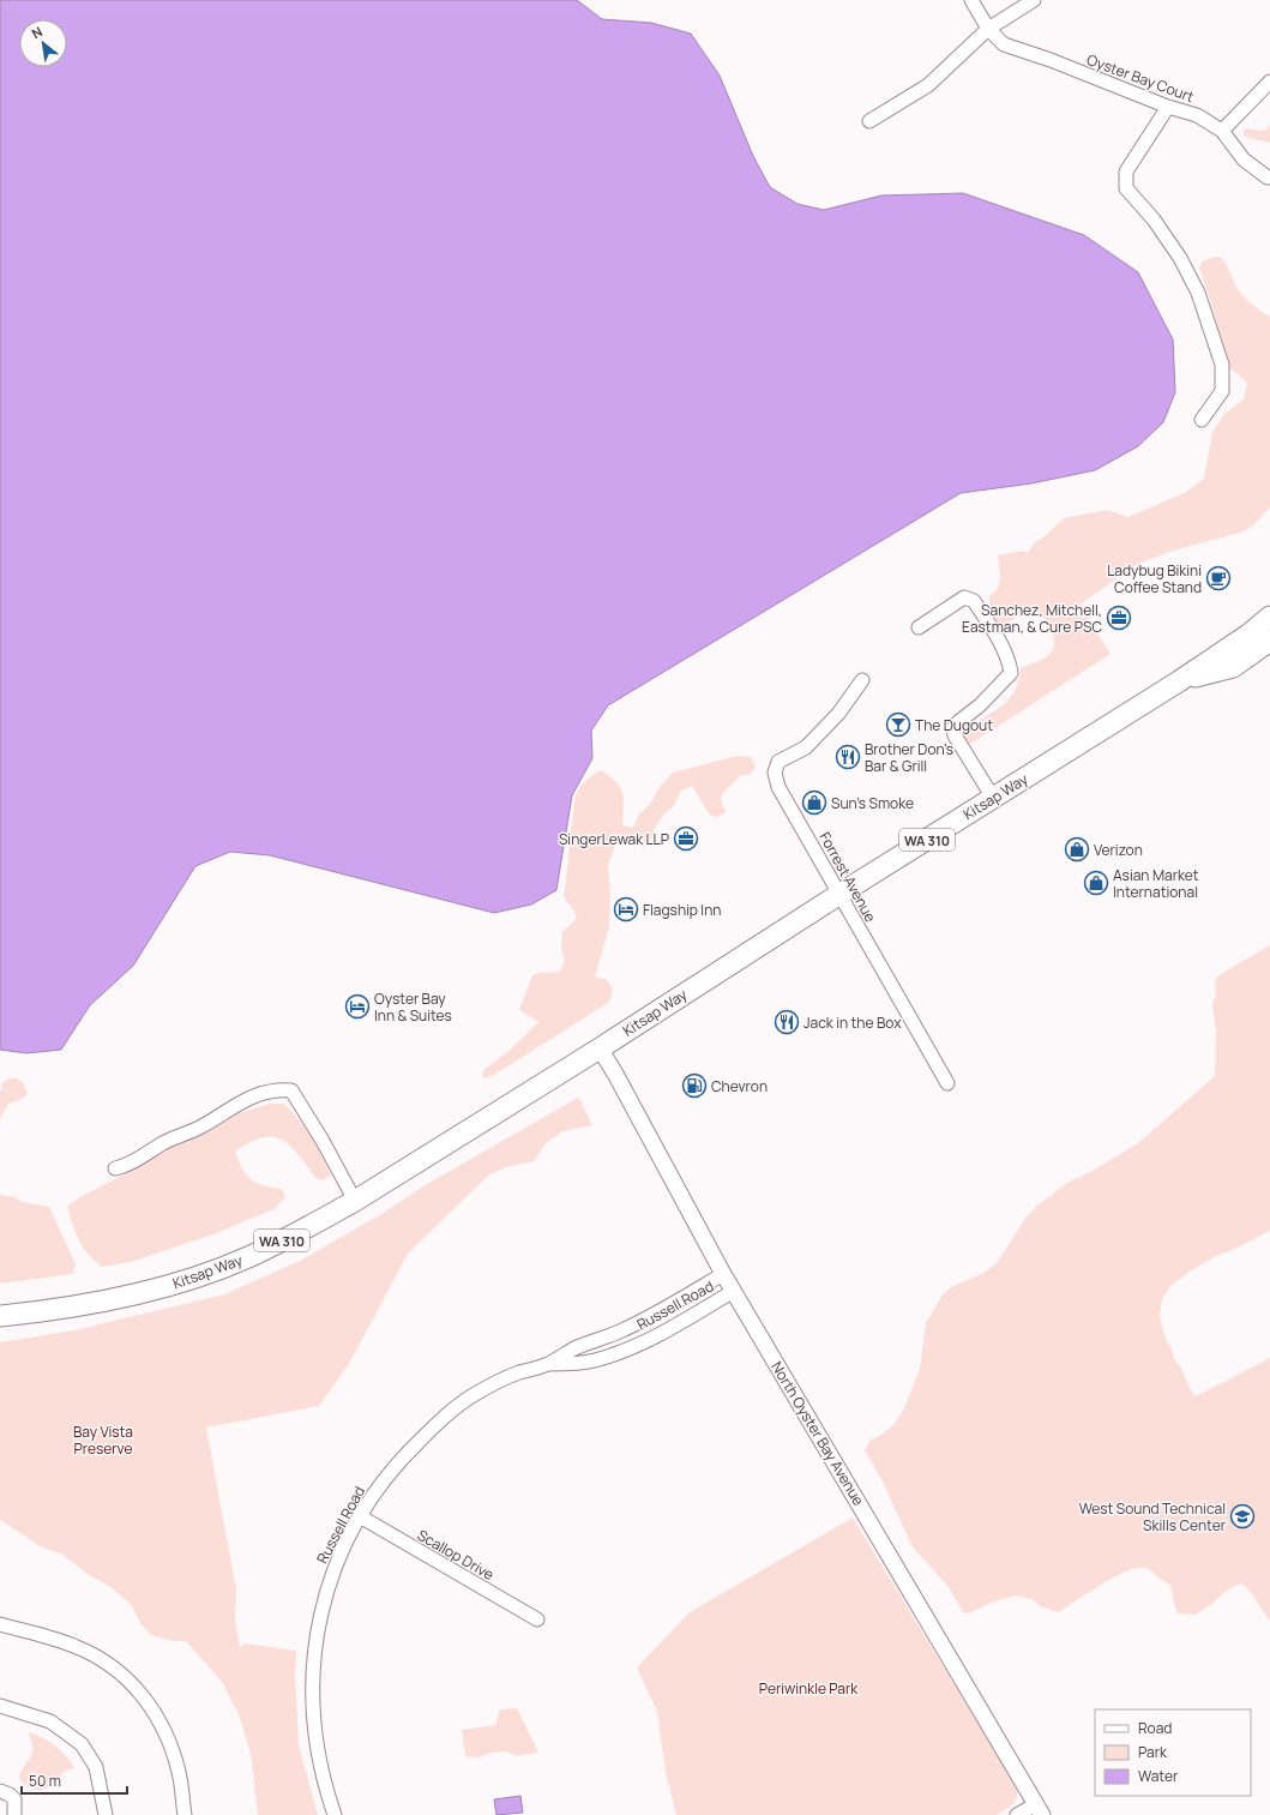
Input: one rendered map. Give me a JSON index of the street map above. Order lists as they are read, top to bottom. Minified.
{"streets":{"main road":["Kitsap Way","WA 310"],"street":["Oyster Bay Court","Forrest Avenue","Russell Road","North Oyster Bay Avenue","Scallop Drive"]},"crossings":[["Kitsap Way","Forrest Avenue"],["Kitsap Way","North Oyster Bay Avenue"],["Russell Road","North Oyster Bay Avenue"],["Russell Road","Scallop Drive"]],"parks":["Bay Vista Preserve","Periwinkle Park"],"places":{"cafe":["Ladybug Bikini Coffee Stand"],"office":["Sanchez, Mitchell, Eastman, & Cure PSC","SingerLewak LLP"],"bar":["The Dugout"],"restaurant":["Brother Don's Bar & Grill","Jack in the Box"],"shop":["Sun's Smoke","Verizon","Asian Market International"],"hotel":["Flagship Inn","Oyster Bay Inn & Suites"],"fuel station":["Chevron"],"school or university":["West Sound Technical Skills Center"]},"legend":["Road","Park","Water"],"scale_bar":"50 m","north":"top left"}
